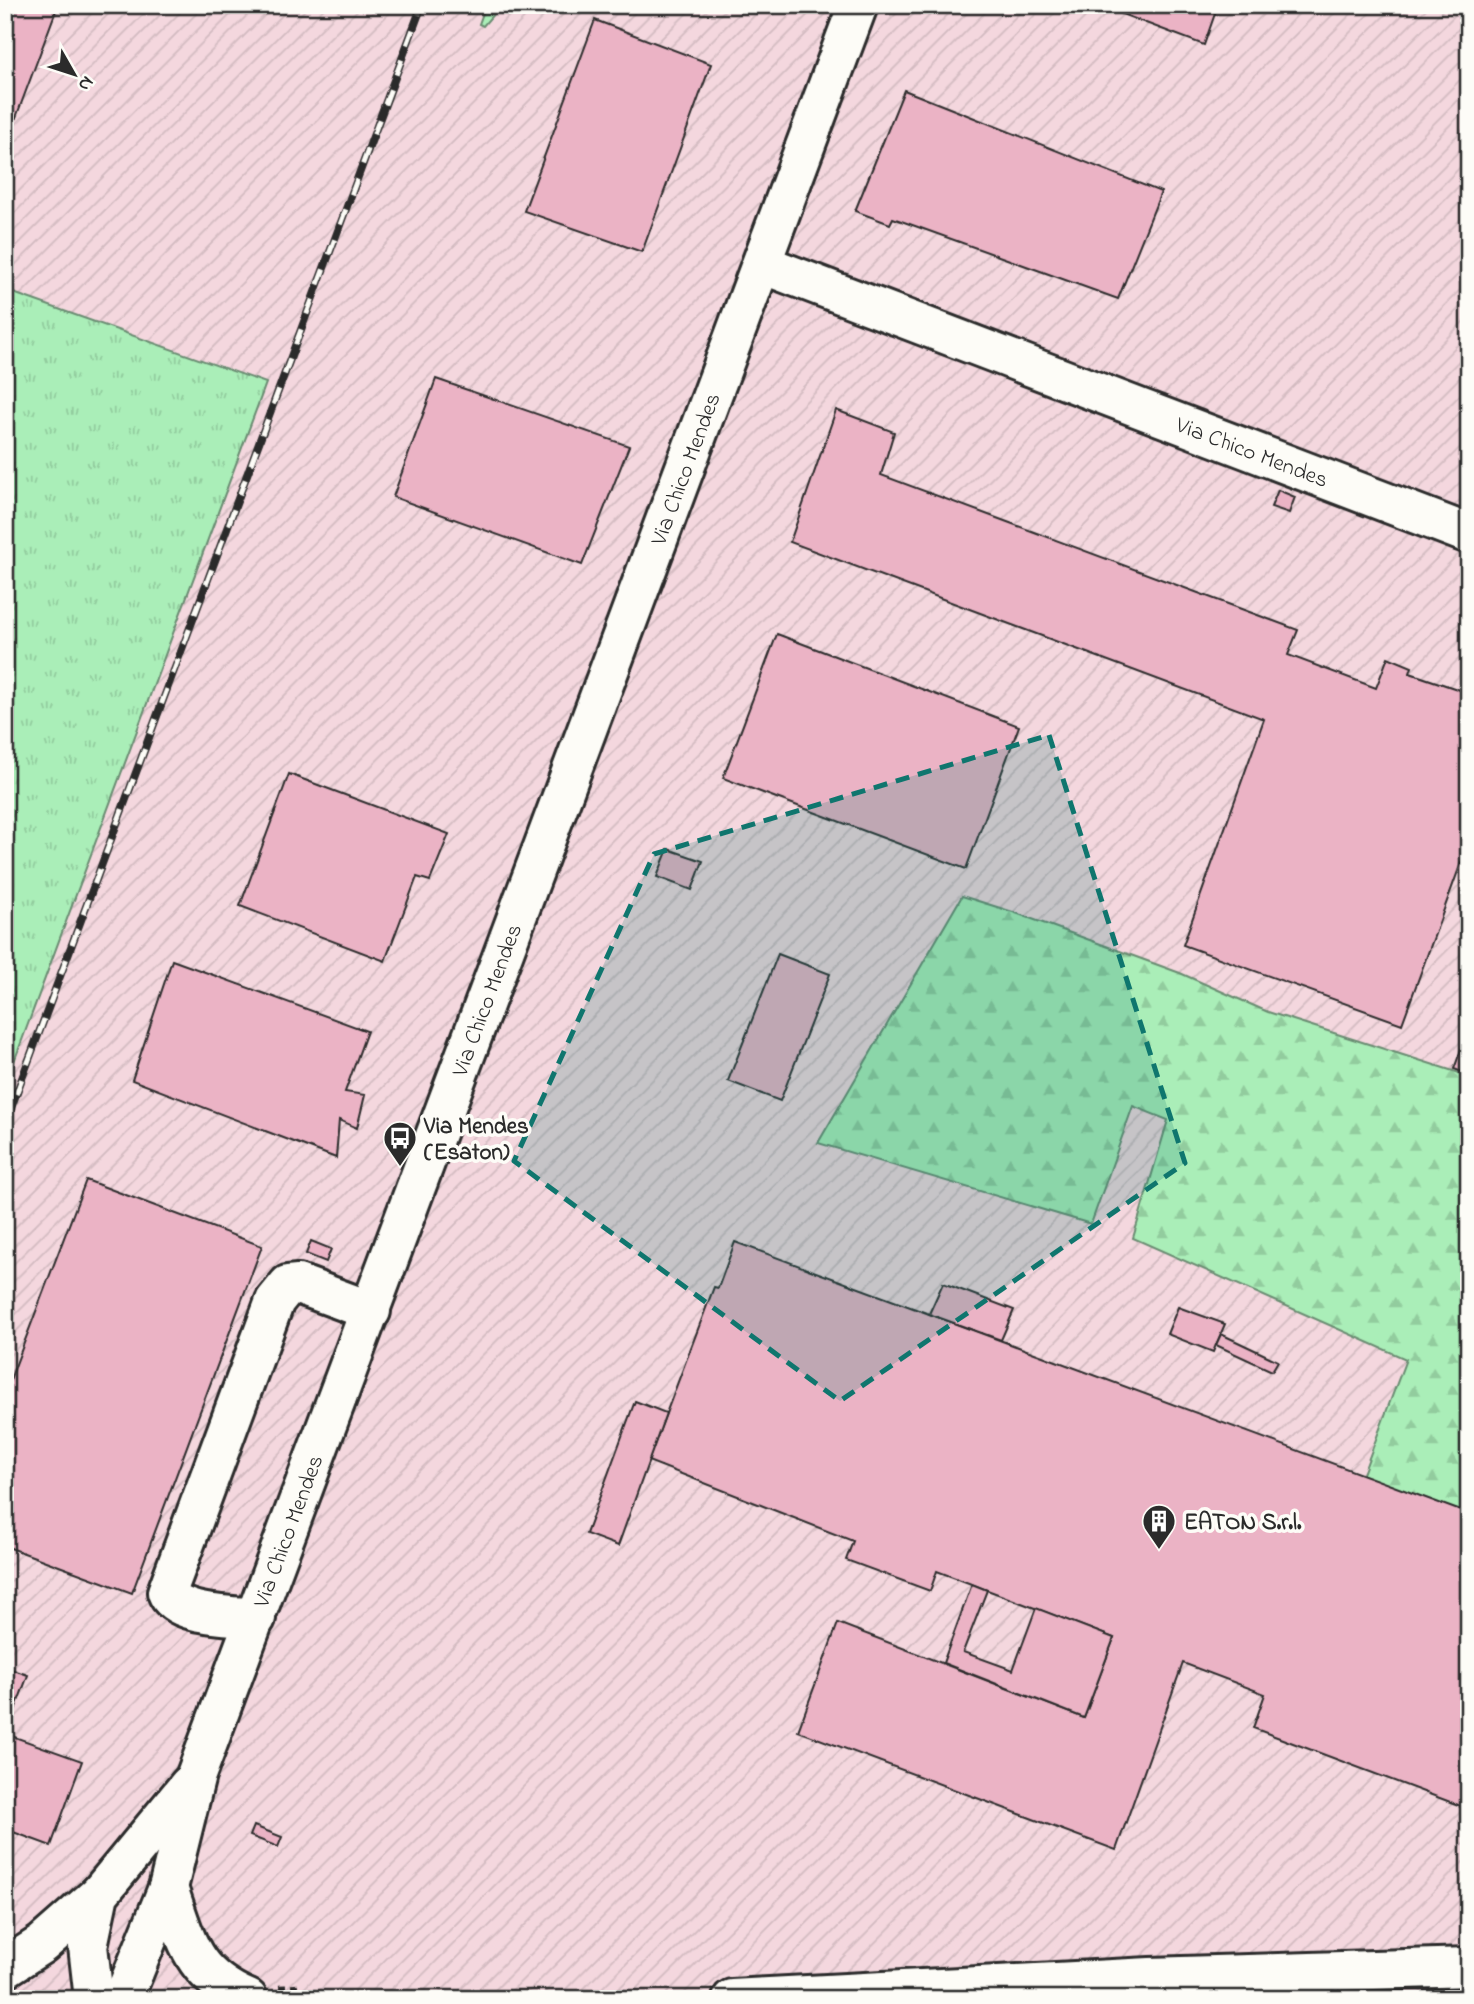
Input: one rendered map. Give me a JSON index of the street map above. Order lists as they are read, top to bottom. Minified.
{"streets":{"street":["Via Chico Mendes"]},"places":{"bus stop":["Via Mendes (Esaton)"],"building":["EATON S.r.l."]},"north":"bottom right"}
